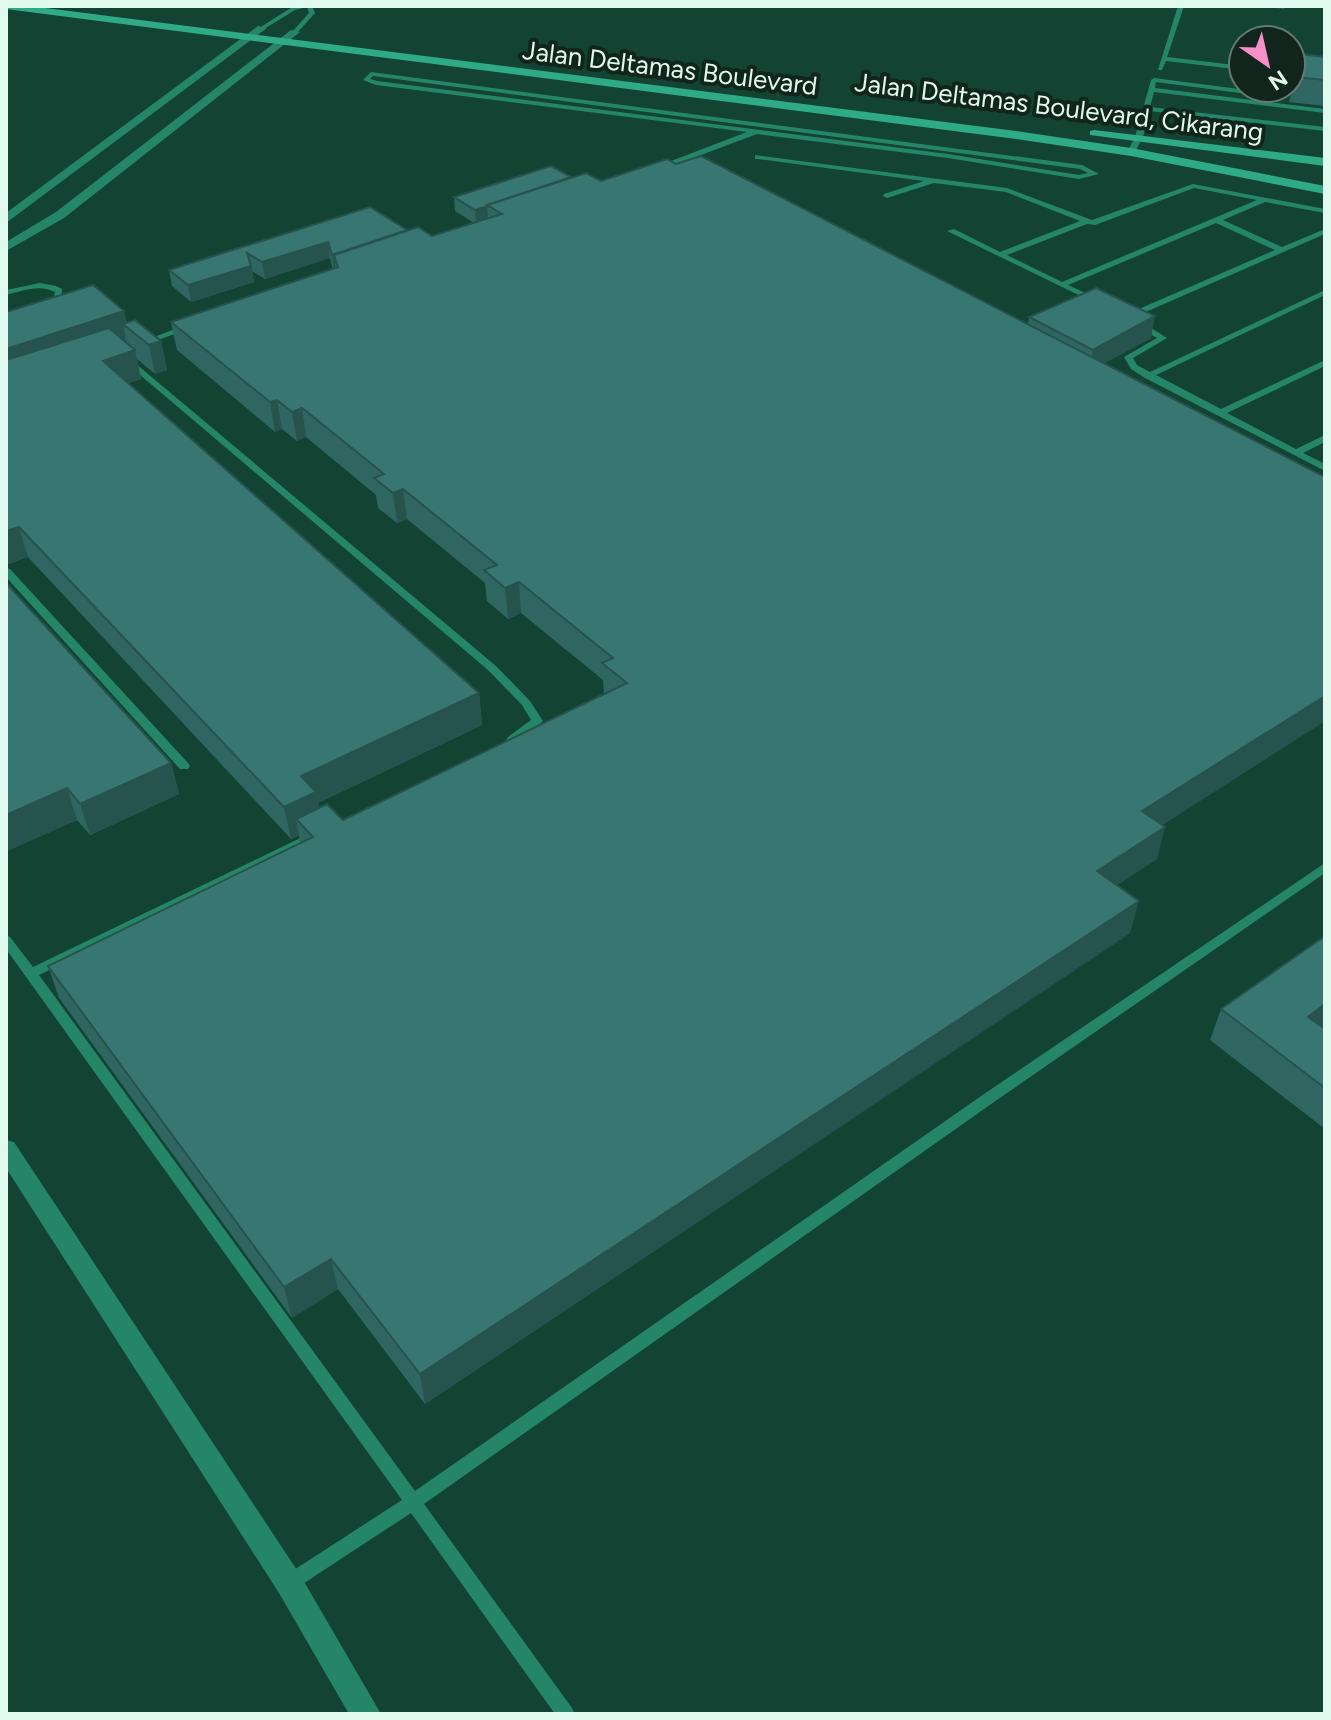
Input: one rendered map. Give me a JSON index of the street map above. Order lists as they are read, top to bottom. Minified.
{"streets":{"street":["Jalan Deltamas Boulevard","Jalan Deltamas Boulevard, Cikarang"]},"north":"bottom right"}
